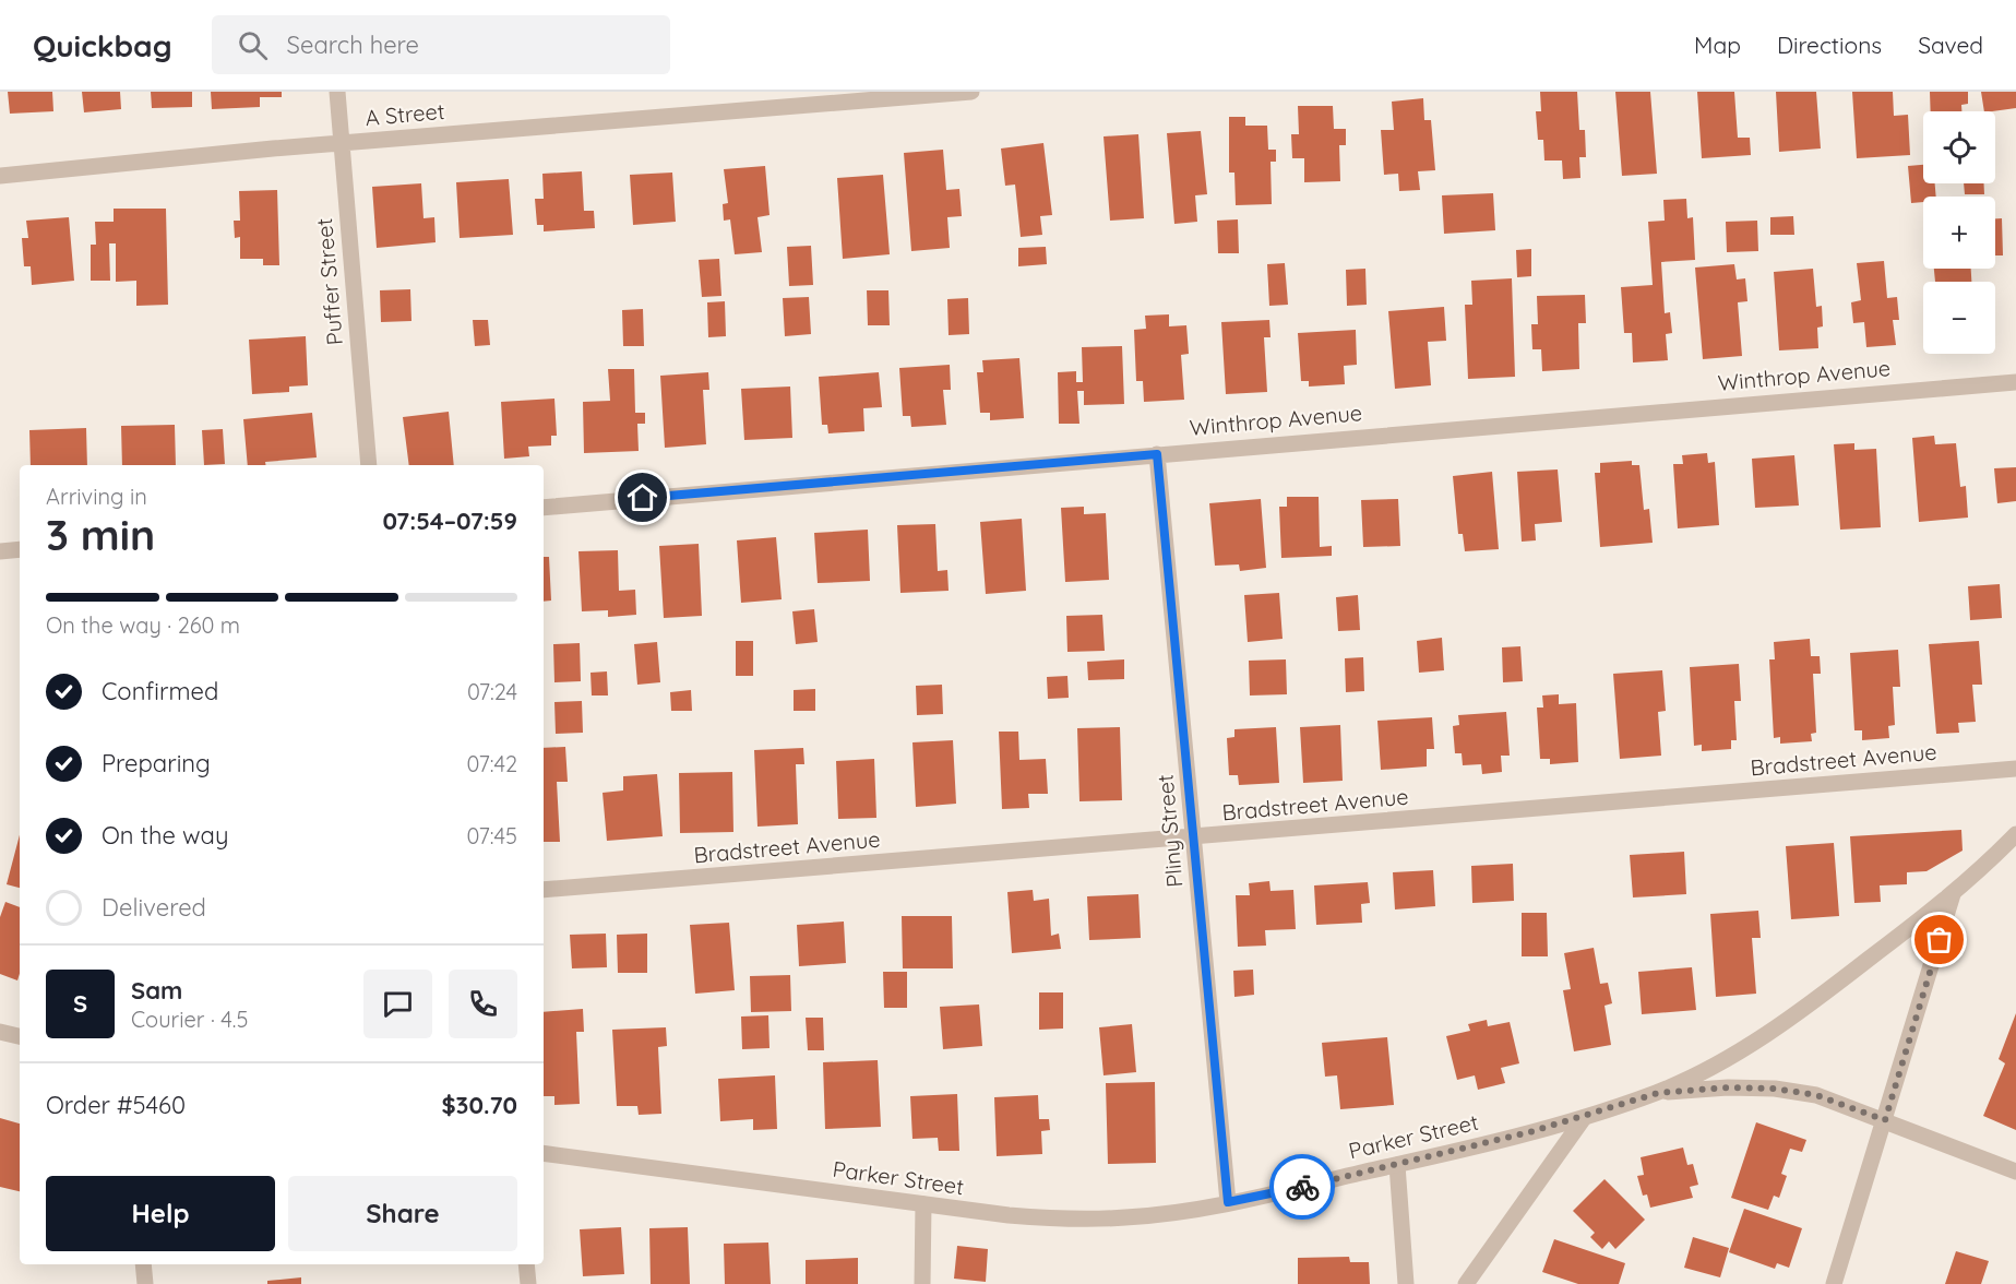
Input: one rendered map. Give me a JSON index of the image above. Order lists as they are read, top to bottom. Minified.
{"streets":{"street":["A Street","Puffer Street","Winthrop Avenue","Bradstreet Avenue","Pliny Street","Parker Street"]},"crossings":[["A Street","Puffer Street"],["Winthrop Avenue","Pliny Street"],["Bradstreet Avenue","Pliny Street"],["Pliny Street","Parker Street"]],"page":{"header":"Quickbag","search":"Search here","nav":["Map","Directions","Saved"],"map_buttons":["+","−"],"heading":["3 min","Arriving in","07:54–07:59"],"panel":["Sam","Courier · 4.5","Order #5460","$30.70"],"bar":"On the way · 260 m","list":[["Confirmed","07:24"],["Preparing","07:42"],["On the way","07:45"],"Delivered"],"round":"S","buttons":["Help","Share"]}}
